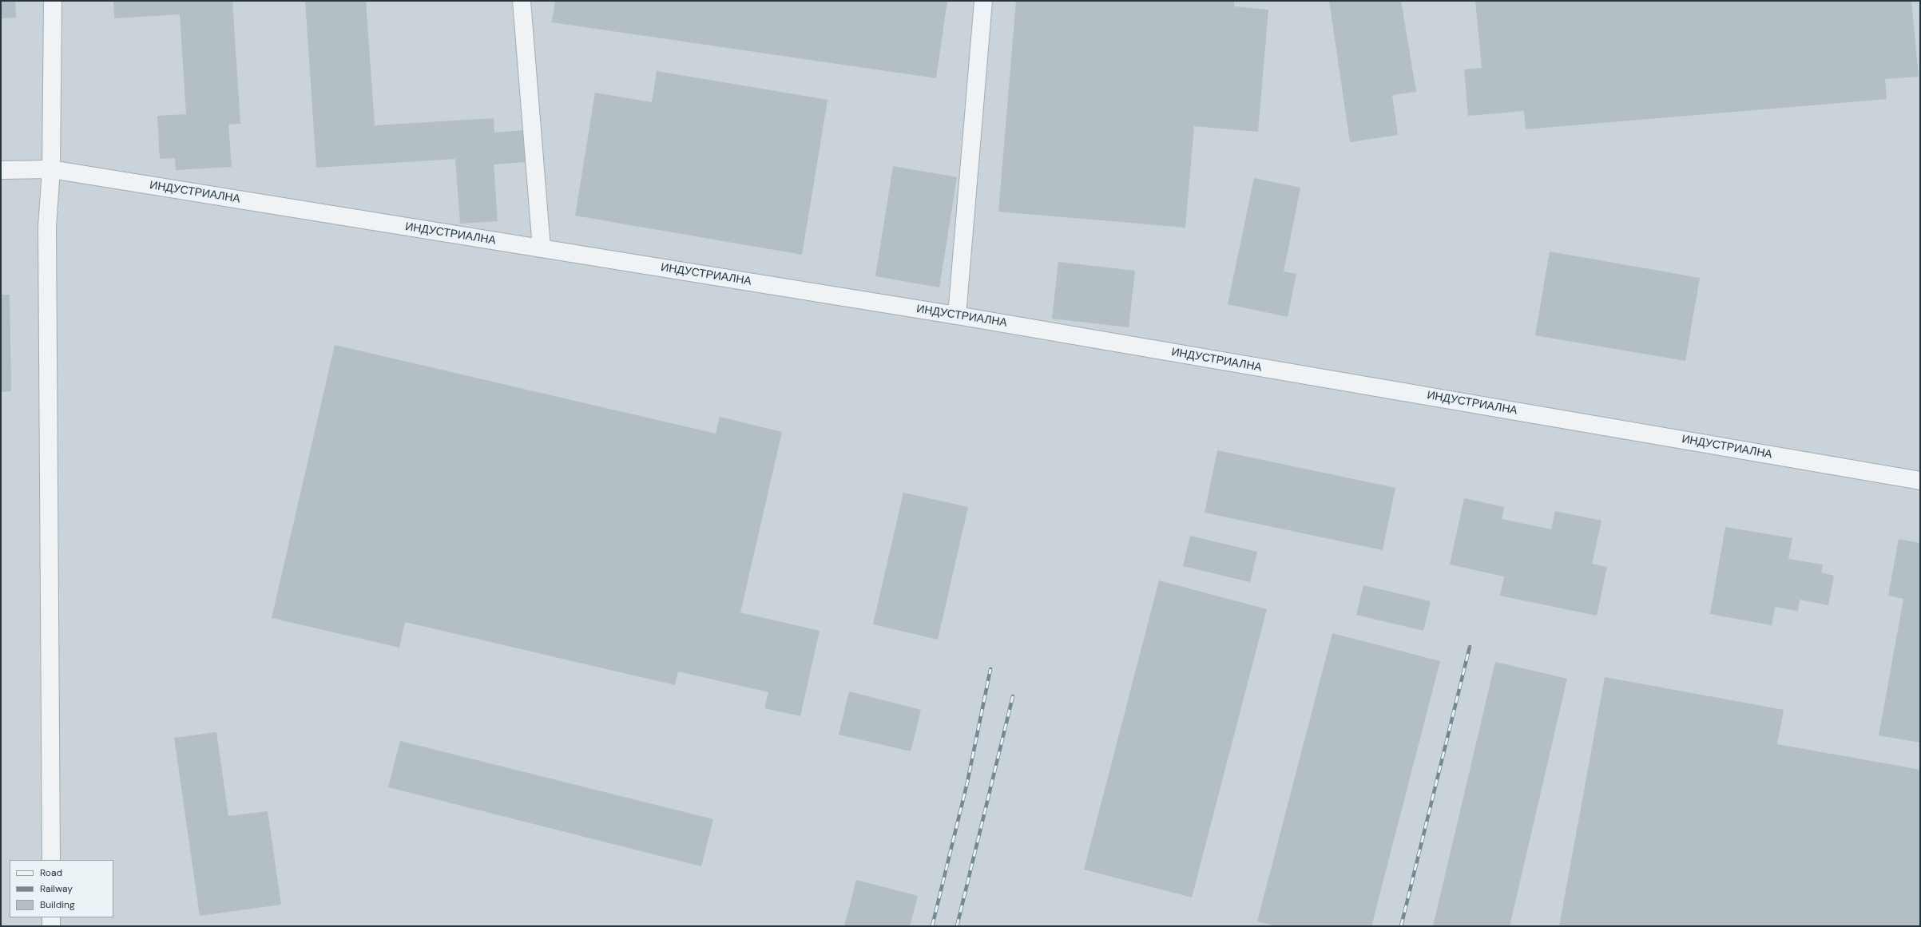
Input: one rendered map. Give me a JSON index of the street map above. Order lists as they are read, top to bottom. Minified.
{"streets":{"street":["ИНДУСТРИАЛНА"]},"legend":["Road","Railway","Building"]}
